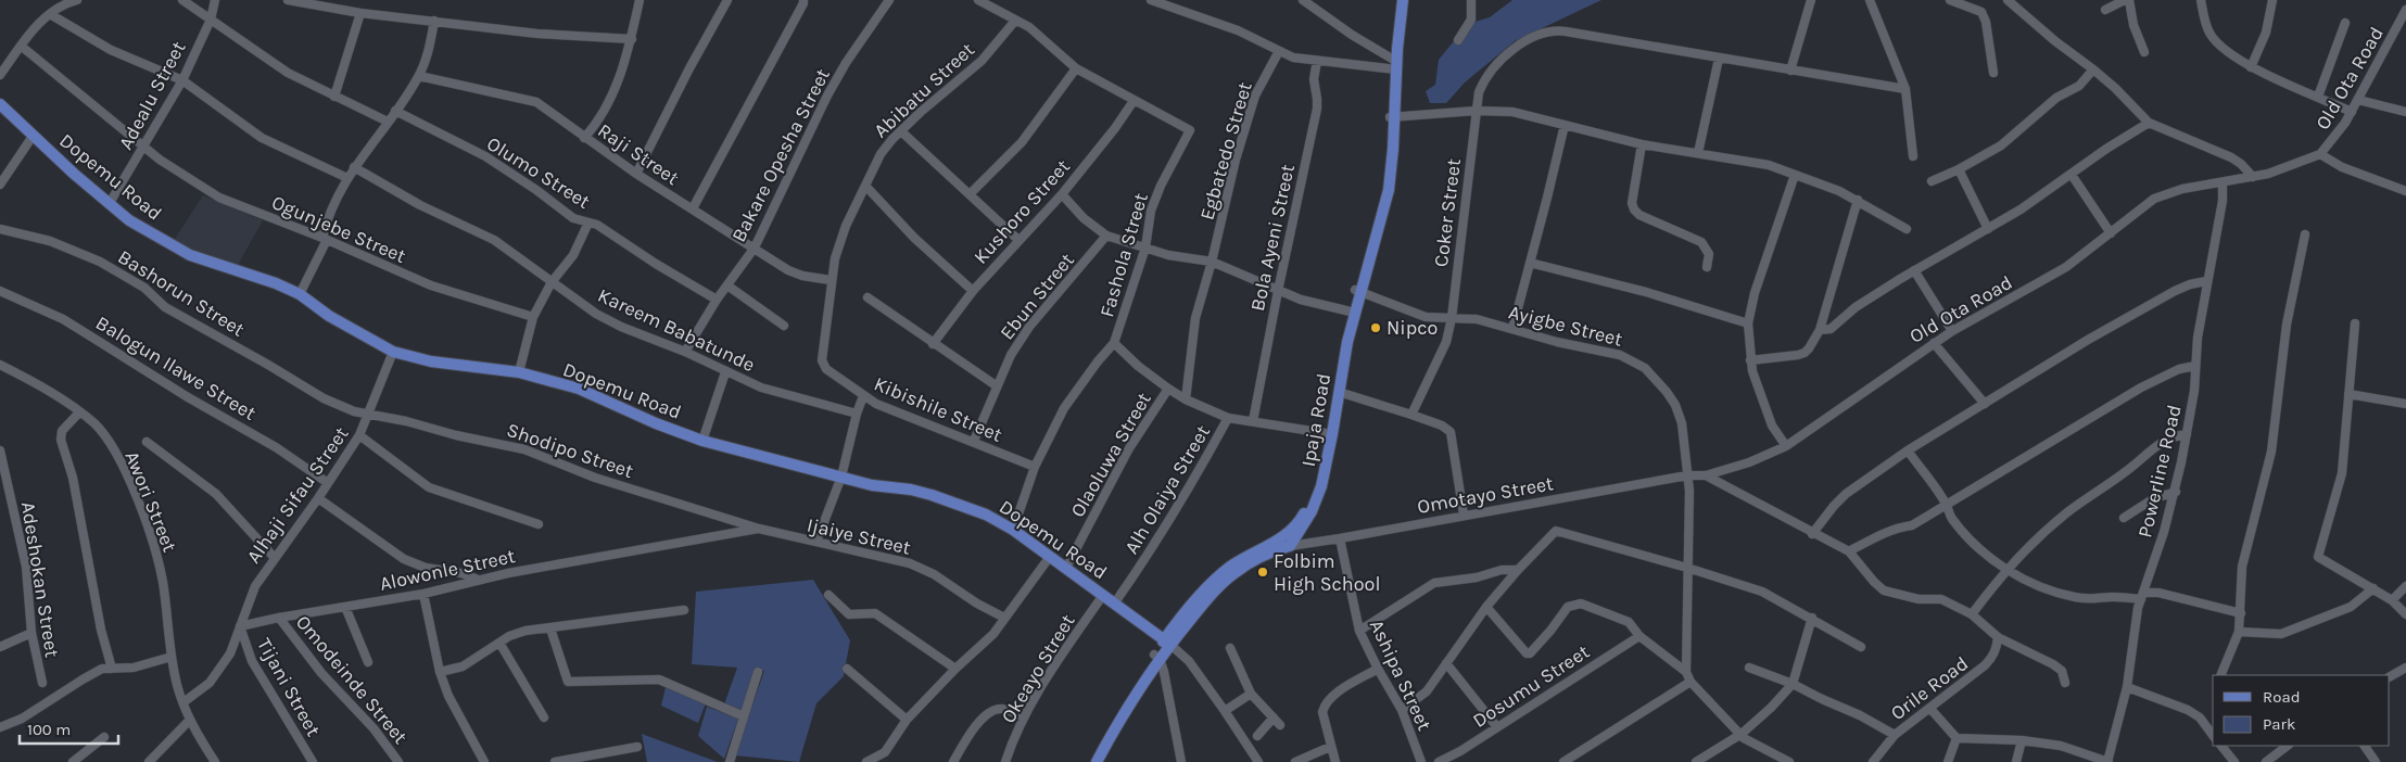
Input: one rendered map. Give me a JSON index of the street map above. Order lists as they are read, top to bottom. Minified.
{"streets":{"main road":["Dopemu Road","Ipaja Road"],"street":["Old Ota Road","Abibatu Street","Adealu Street","Egbatedo Street","Raji Street","Bakare Opesha Street","Olumo Street","Kushoro Street","Coker Street","Ogunjebe Street","Bola Ayeni Street","Fashola Street","Bashorun Street","Ebun Street","Ayigbe Street","Kareem Babatunde","Balogun Ilawe Street","Kibishile Street","Shodipo Street","Olaoluwa Street","Powerline Road","Alh Olaiya Street","Alhaji Sifau Street","Omotayo Street","Awori Street","Ijaiye Street","Alowonle Street","Adeshokan Street","Okeayo Street","Ashipa Street","Omodeinde Street","Dosumu Street","Tijani Street","Orile Road"]},"crossings":[["Old Ota Road","Ayigbe Street"],["Old Ota Road","Powerline Road"],["Old Ota Road","Omotayo Street"],["Abibatu Street","Raji Street"],["Abibatu Street","Kibishile Street"],["Adealu Street","Dopemu Road"],["Adealu Street","Ogunjebe Street"],["Raji Street","Bakare Opesha Street"],["Raji Street","Kibishile Street"],["Bakare Opesha Street","Olumo Street"],["Bakare Opesha Street","Kareem Babatunde"],["Dopemu Road","Fashola Street"],["Dopemu Road","Olaoluwa Street"],["Dopemu Road","Alh Olaiya Street"],["Dopemu Road","Alhaji Sifau Street"],["Dopemu Road","Okeayo Street"],["Kushoro Street","Fashola Street"],["Coker Street","Ayigbe Street"],["Fashola Street","Kibishile Street"],["Bashorun Street","Shodipo Street"],["Bashorun Street","Alhaji Sifau Street"],["Ebun Street","Kibishile Street"],["Ayigbe Street","Ipaja Road"],["Ayigbe Street","Omotayo Street"],["Balogun Ilawe Street","Alhaji Sifau Street"],["Ipaja Road","Omotayo Street"],["Shodipo Street","Alhaji Sifau Street"],["Shodipo Street","Ijaiye Street"],["Shodipo Street","Alowonle Street"],["Alhaji Sifau Street","Alowonle Street"],["Alhaji Sifau Street","Tijani Street"],["Omotayo Street","Ashipa Street"],["Ijaiye Street","Alowonle Street"],["Alowonle Street","Omodeinde Street"],["Alowonle Street","Tijani Street"]],"places":["Nipco","Folbim High School"],"legend":["Road","Park"],"scale_bar":"100 m"}
